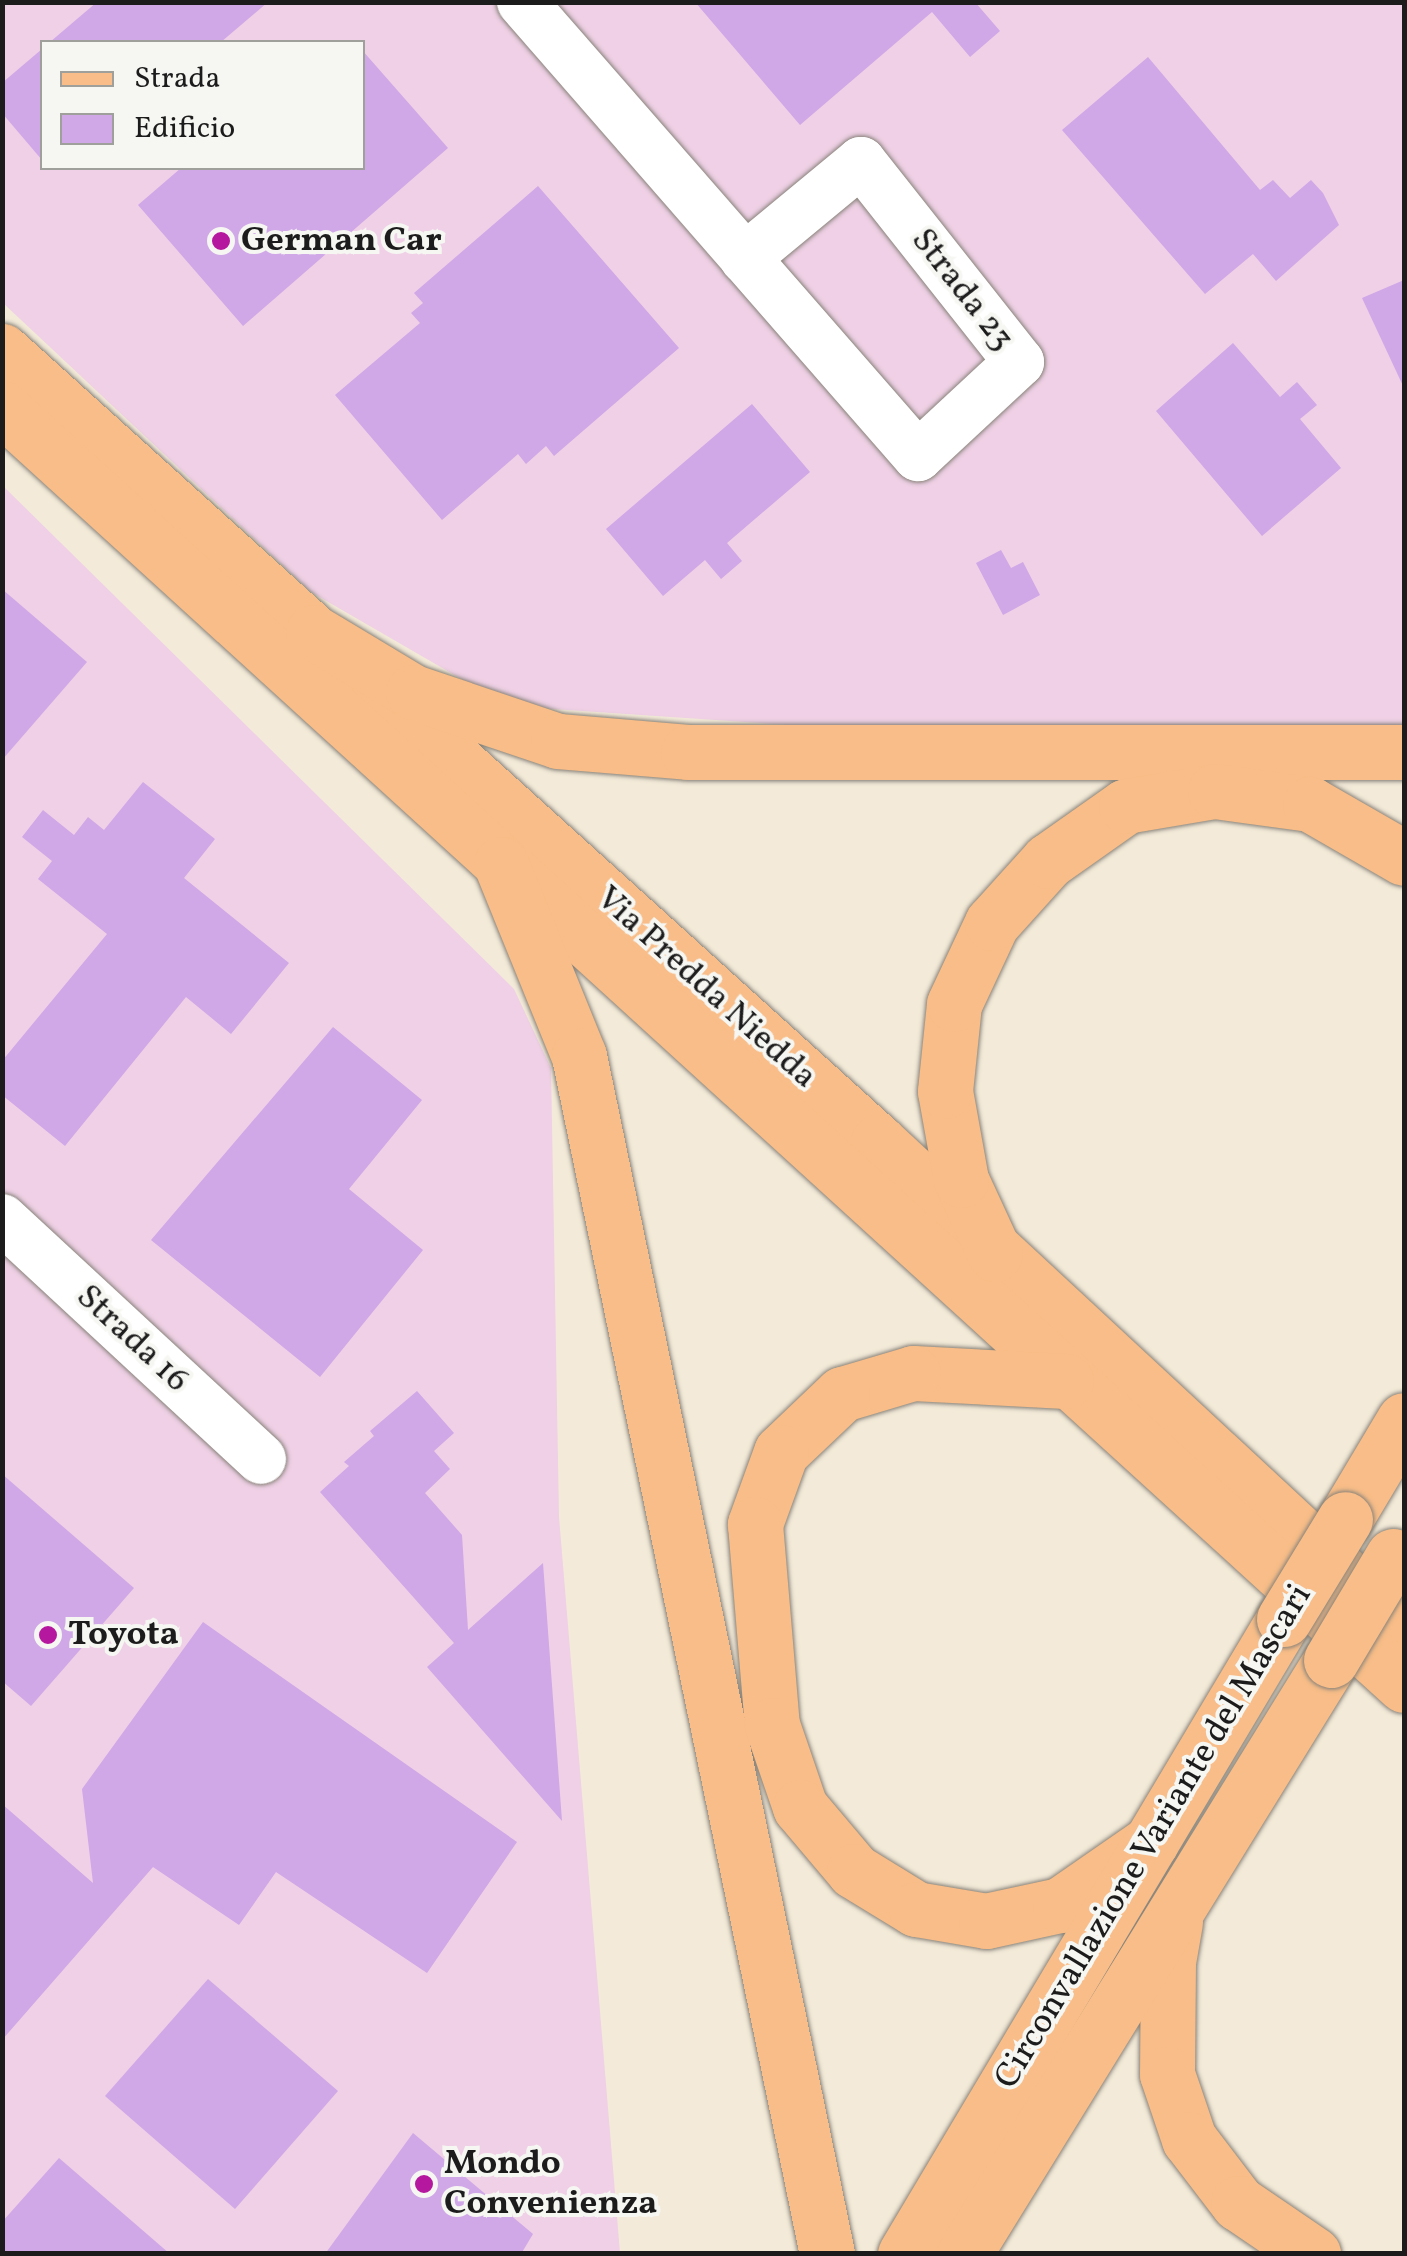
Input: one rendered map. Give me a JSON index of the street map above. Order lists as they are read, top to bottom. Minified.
{"streets":{"main road":["Via Predda Niedda","Circonvallazione Variante del Mascari"],"street":["Strada 23","Strada 16"]},"places":["German Car","Toyota","Mondo Convenienza"],"legend":["Strada","Edificio"]}
